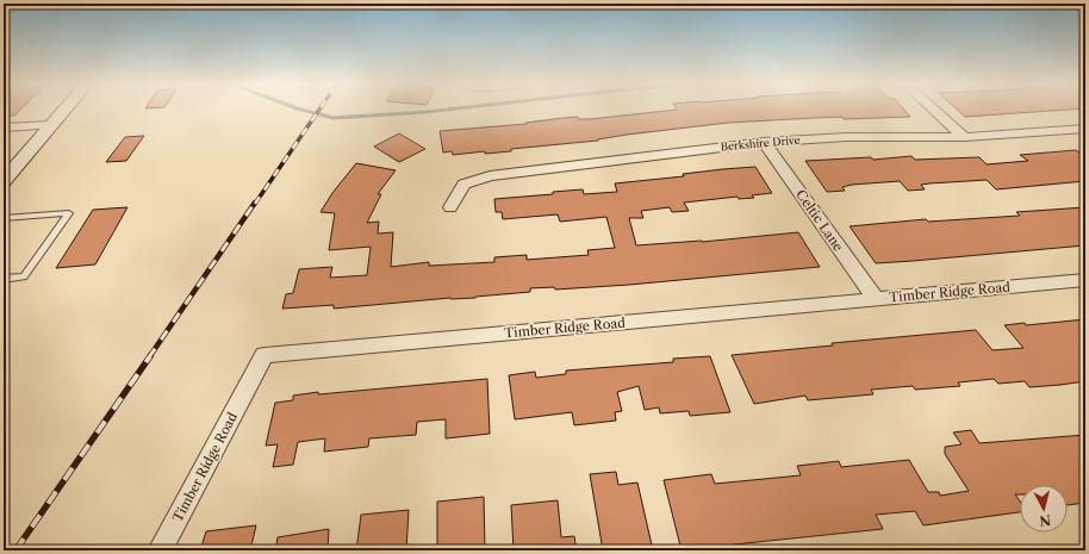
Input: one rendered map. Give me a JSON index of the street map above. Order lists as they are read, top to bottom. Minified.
{"streets":{"street":["Berkshire Drive","Celtic Lane","Timber Ridge Road"]},"crossings":[["Berkshire Drive","Celtic Lane"],["Celtic Lane","Timber Ridge Road"]],"north":"bottom"}
